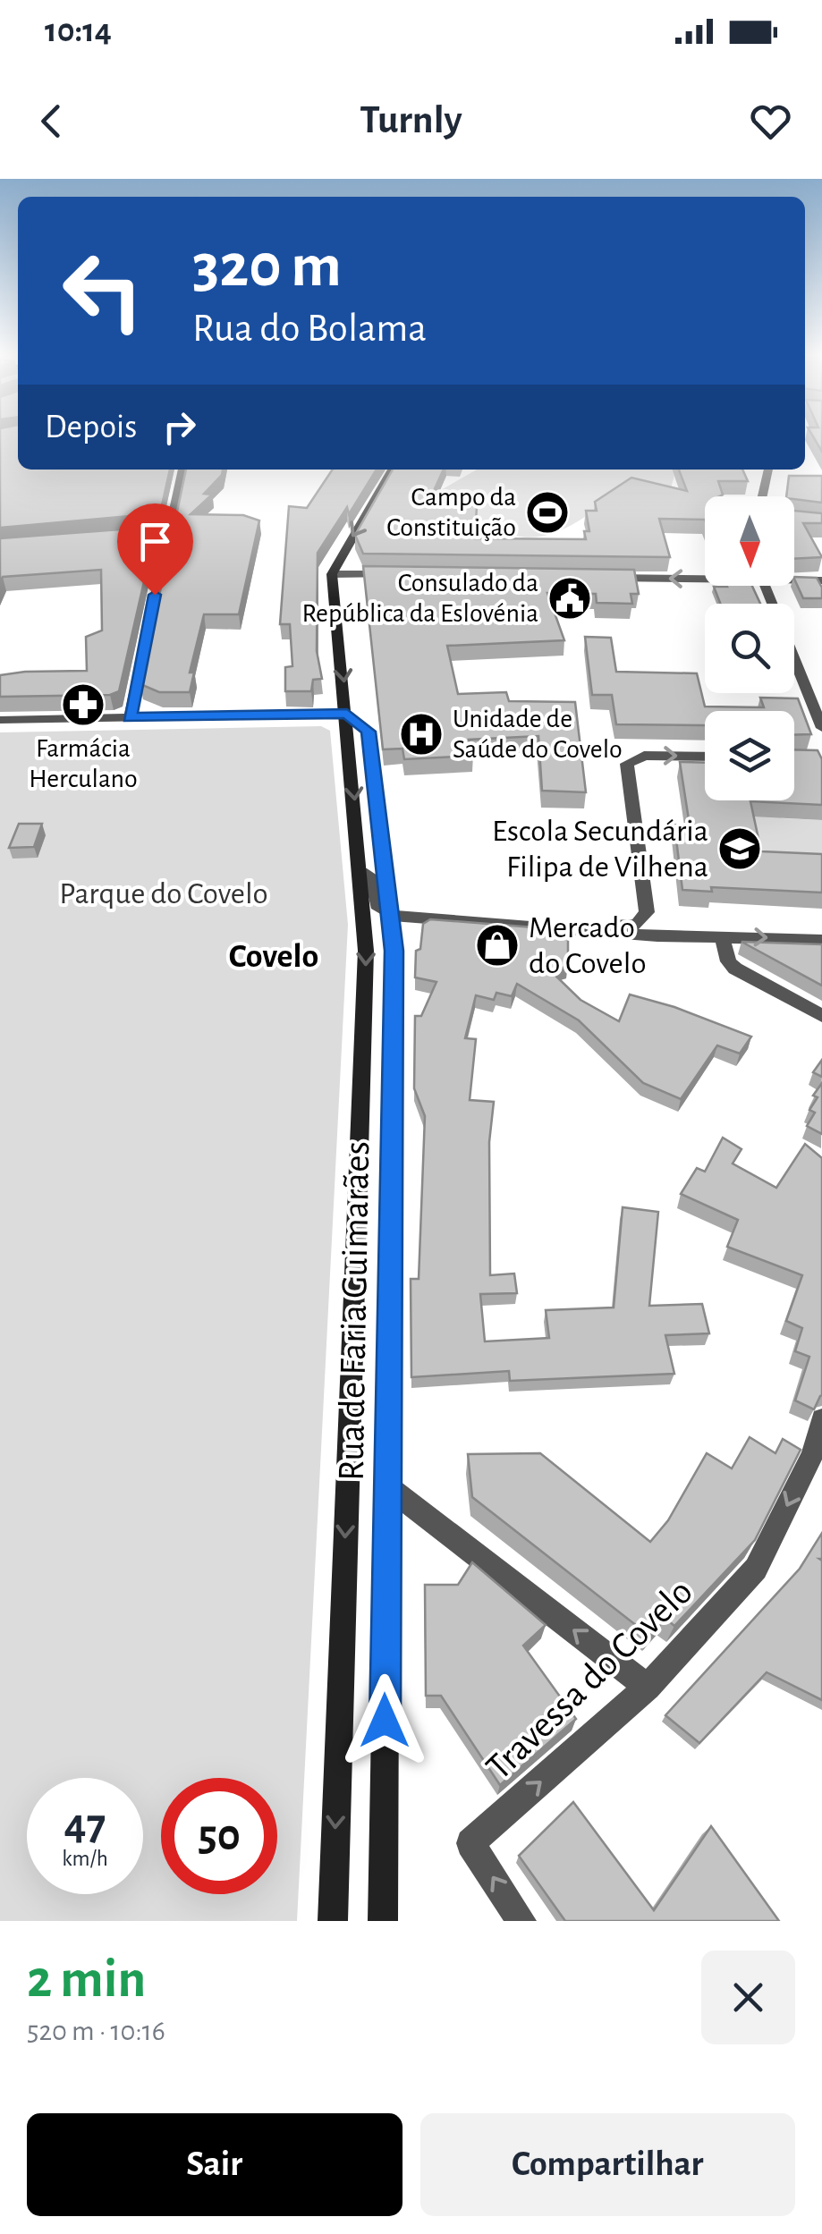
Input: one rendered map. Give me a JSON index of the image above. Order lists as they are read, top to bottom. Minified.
{"streets":{"main road":["Rua de Faria Guimarães"],"street":["Travessa do Covelo"]},"districts":["Covelo"],"parks":["Parque do Covelo"],"places":{"sports":["Campo da Constituição"],"public building":["Consulado da República da Eslovénia"],"pharmacy":["Farmácia Herculano"],"hospital":["Unidade de Saúde do Covelo"],"school or university":["Escola Secundária Filipa de Vilhena"],"shop":["Mercado do Covelo"]},"north":"bottom","page":{"status":"10:14","header":"Turnly","turn":["320 m","Rua do Bolama"],"then":"Depois","speed":"47 km/h","limit":"50","heading":["2 min","520 m · 10:16"],"buttons":["Sair","Compartilhar"]}}
